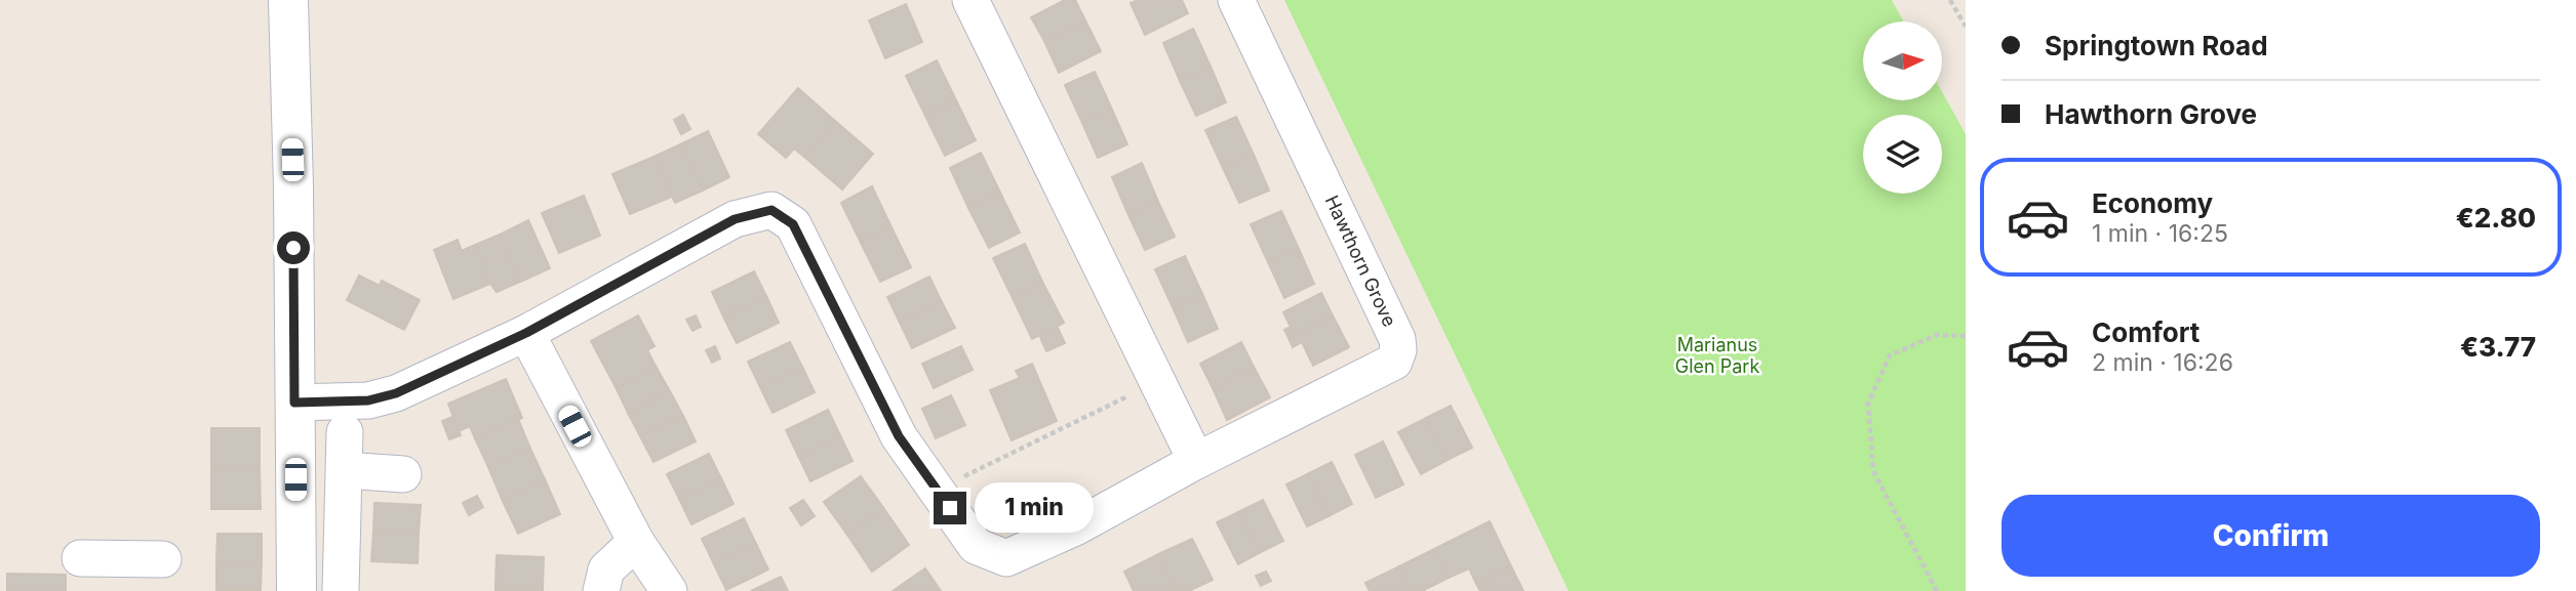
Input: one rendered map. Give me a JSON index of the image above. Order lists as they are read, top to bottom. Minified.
{"streets":{"street":["Hawthorn Grove"]},"parks":["Marianus Glen Park"],"north":"right","page":{"banner":["Springtown Road","Hawthorn Grove"],"list":[{"name":"Economy","note":"1 min · 16:25","value":"€2.80"},{"name":"Comfort","note":"2 min · 16:26","value":"€3.77"}],"buttons":"Confirm","bubble":"1 min"}}
